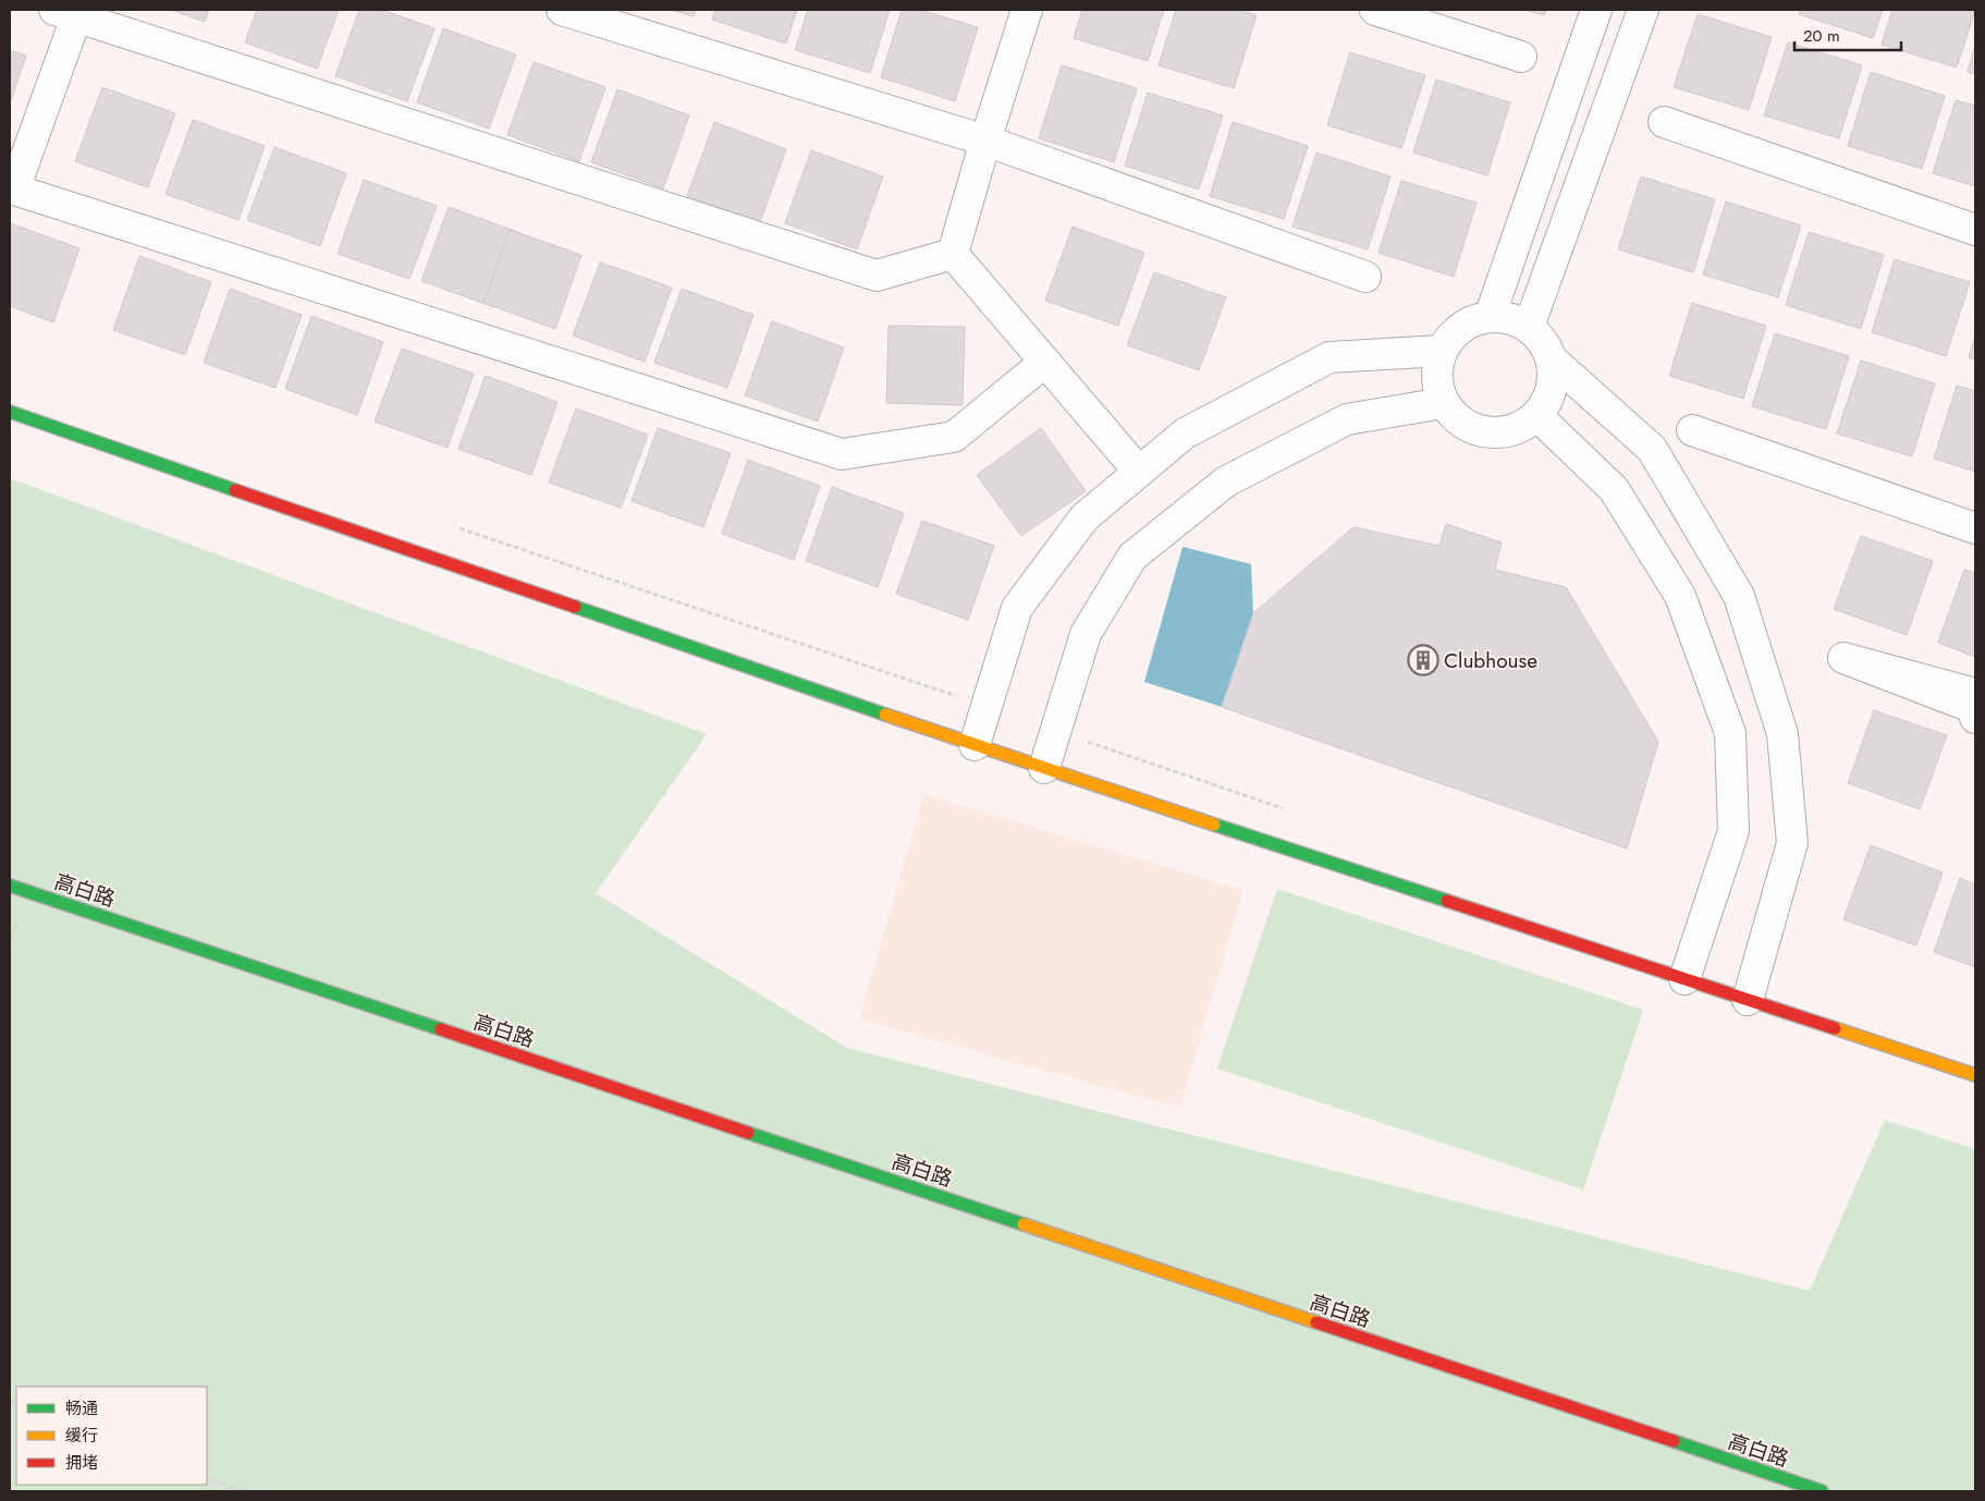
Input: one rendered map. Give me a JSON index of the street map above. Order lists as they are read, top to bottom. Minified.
{"streets":{"street":["高白路"]},"places":{"building":["Clubhouse"]},"legend":["畅通","缓行","拥堵"],"scale_bar":"20 m"}
